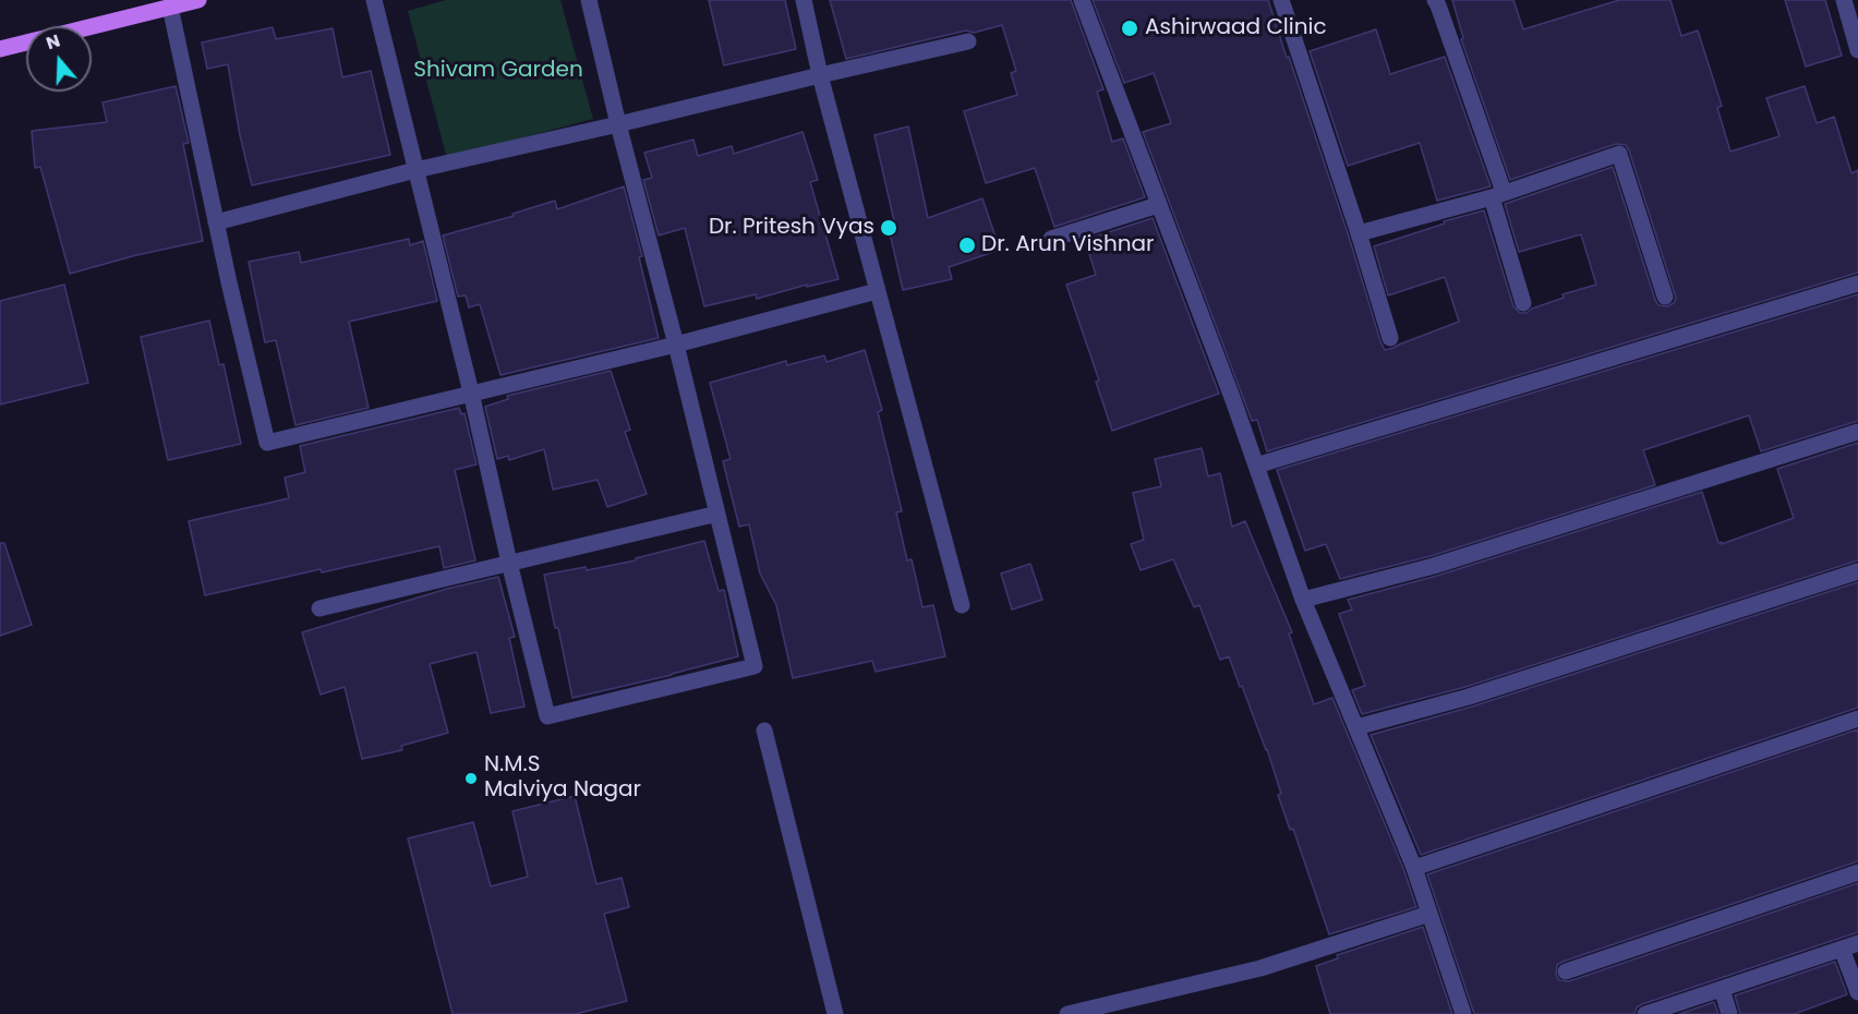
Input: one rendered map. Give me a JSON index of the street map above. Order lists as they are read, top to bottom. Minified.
{"parks":["Shivam Garden"],"places":["Ashirwaad Clinic","Dr. Pritesh Vyas","Dr. Arun Vishnar","N.M.S Malviya Nagar"],"north":"top"}
